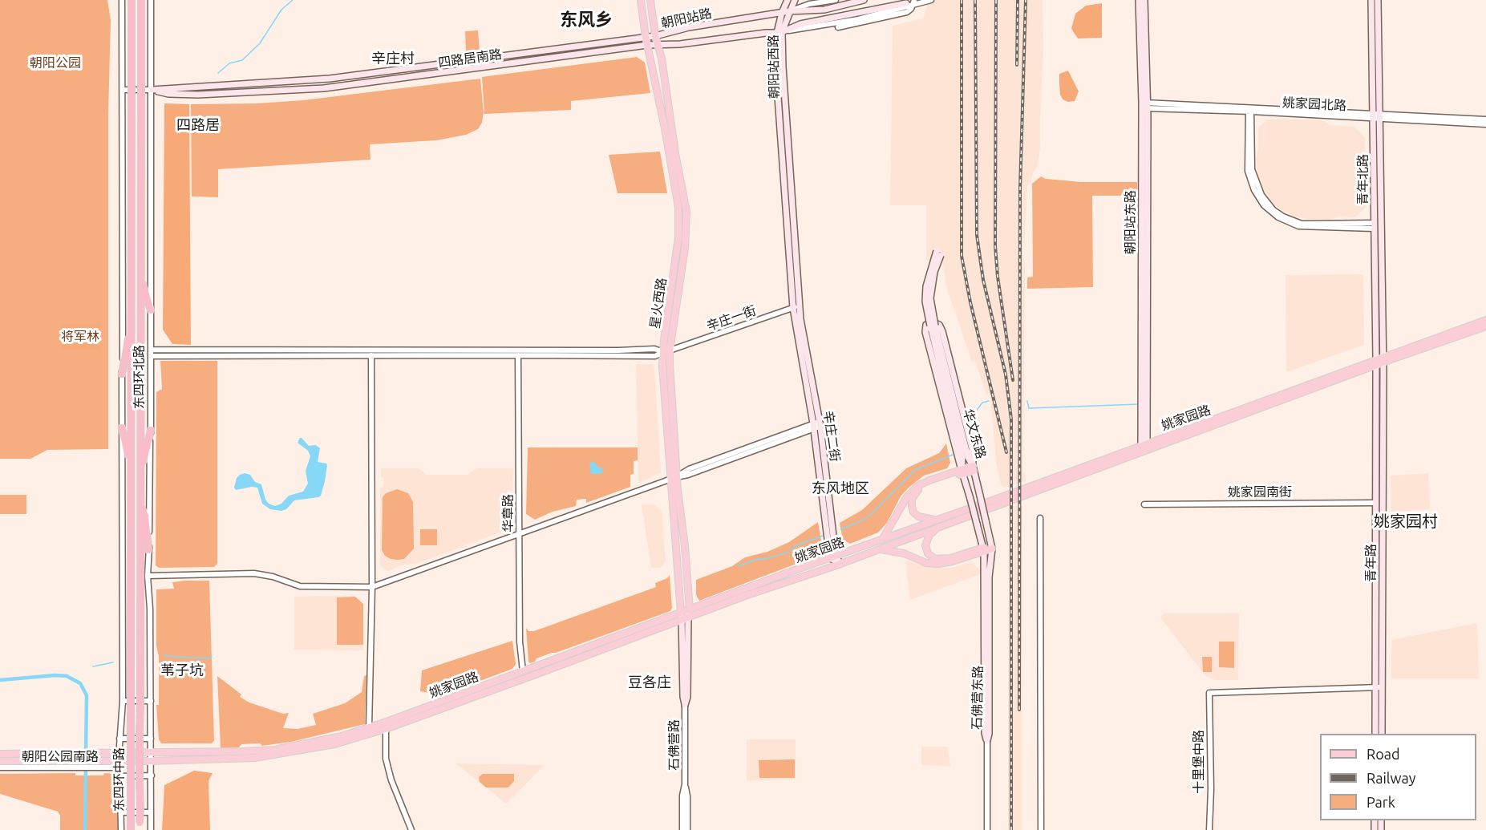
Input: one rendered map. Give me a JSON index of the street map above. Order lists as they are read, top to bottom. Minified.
{"streets":{"highway":["东四环北路","东四环中路"],"main road":["朝阳站路","四路居南路","朝阳站西路","青年北路","朝阳站东路","星火西路","姚家园路","华文东路","辛庄二街","青年路","石佛营东路","石佛营路","朝阳公园南路"],"street":["姚家园北路","辛庄一街","姚家园南街","华章路","十里堡中路"]},"crossings":[["朝阳站路","四路居南路"],["朝阳站路","朝阳站西路"],["朝阳站路","星火西路"],["朝阳站路","东四环北路"],["四路居南路","星火西路"],["四路居南路","东四环北路"],["朝阳站西路","辛庄二街"],["姚家园北路","青年北路"],["姚家园北路","朝阳站东路"],["青年北路","姚家园路"],["青年北路","青年路"],["朝阳站东路","姚家园路"],["星火西路","辛庄一街"],["星火西路","姚家园路"],["星火西路","石佛营路"],["辛庄一街","东四环北路"],["辛庄一街","辛庄二街"],["辛庄一街","华章路"],["东四环北路","姚家园路"],["东四环北路","朝阳公园南路"],["东四环北路","东四环中路"],["姚家园路","辛庄二街"],["姚家园路","华章路"],["姚家园路","青年路"],["姚家园路","石佛营路"],["姚家园路","朝阳公园南路"],["华文东路","石佛营东路"],["姚家园南街","青年路"],["青年路","十里堡中路"],["朝阳公园南路","东四环中路"]],"districts":["东风乡","辛庄村","四路居","东风地区","姚家园村","苇子坑","豆各庄"],"parks":["朝阳公园","将军林"],"legend":["Road","Railway","Park"]}
